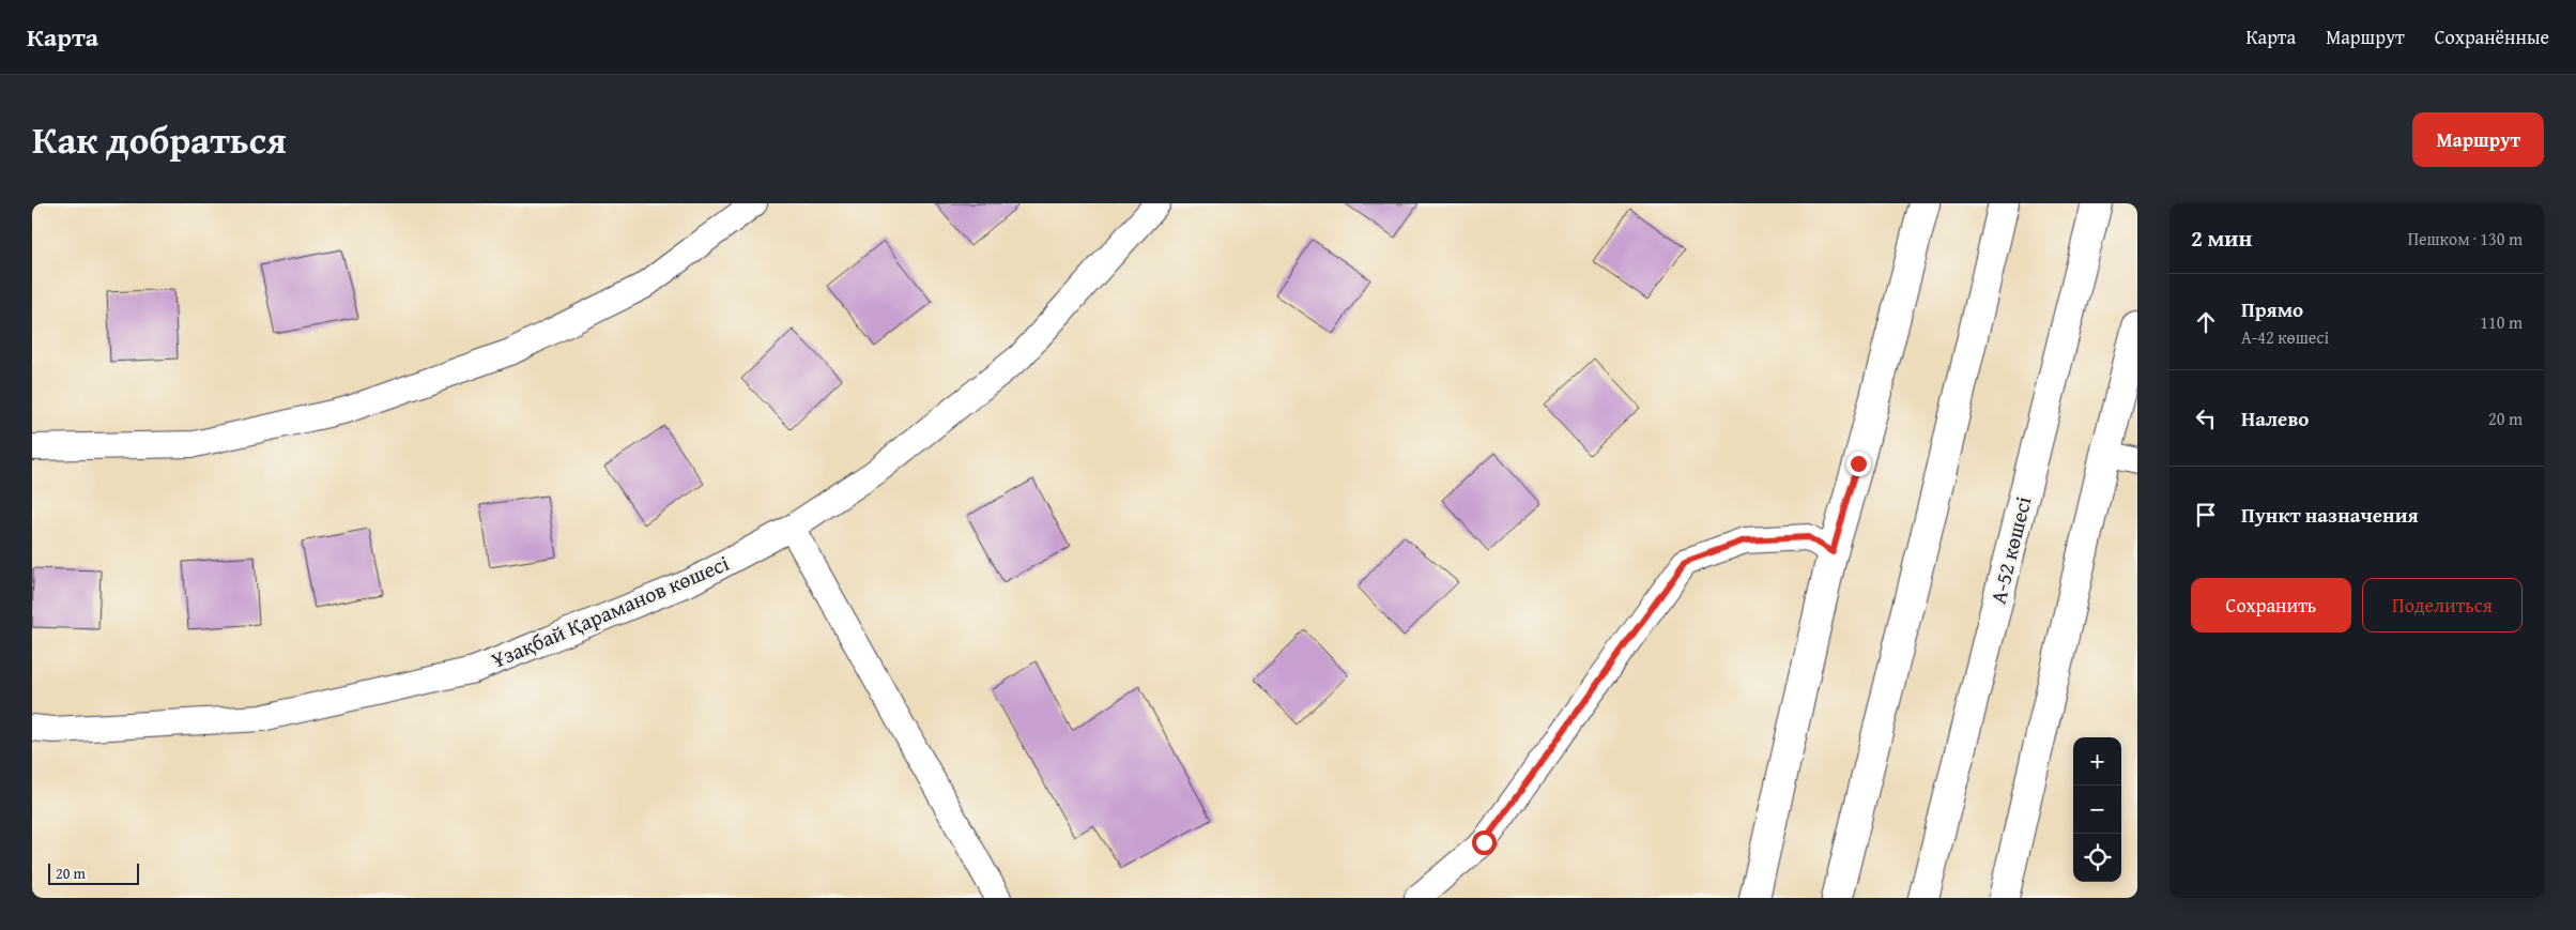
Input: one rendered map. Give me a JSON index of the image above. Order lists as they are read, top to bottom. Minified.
{"streets":{"main road":["А-52 көшесі"],"street":["Ұзақбай Қараманов көшесі"]},"scale_bar":"20 m","page":{"header":"Карта","nav":["Карта","Маршрут","Сохранённые"],"title":"Как добраться","buttons":["Маршрут",["Сохранить","Поделиться"]],"heading":["2 мин","Пешком · 130 m"],"list":[["Прямо","А-42 көшесі","110 m"],["Налево","20 m"],"Пункт назначения"],"map_buttons":["+","−"],"scale":"20 m"}}
